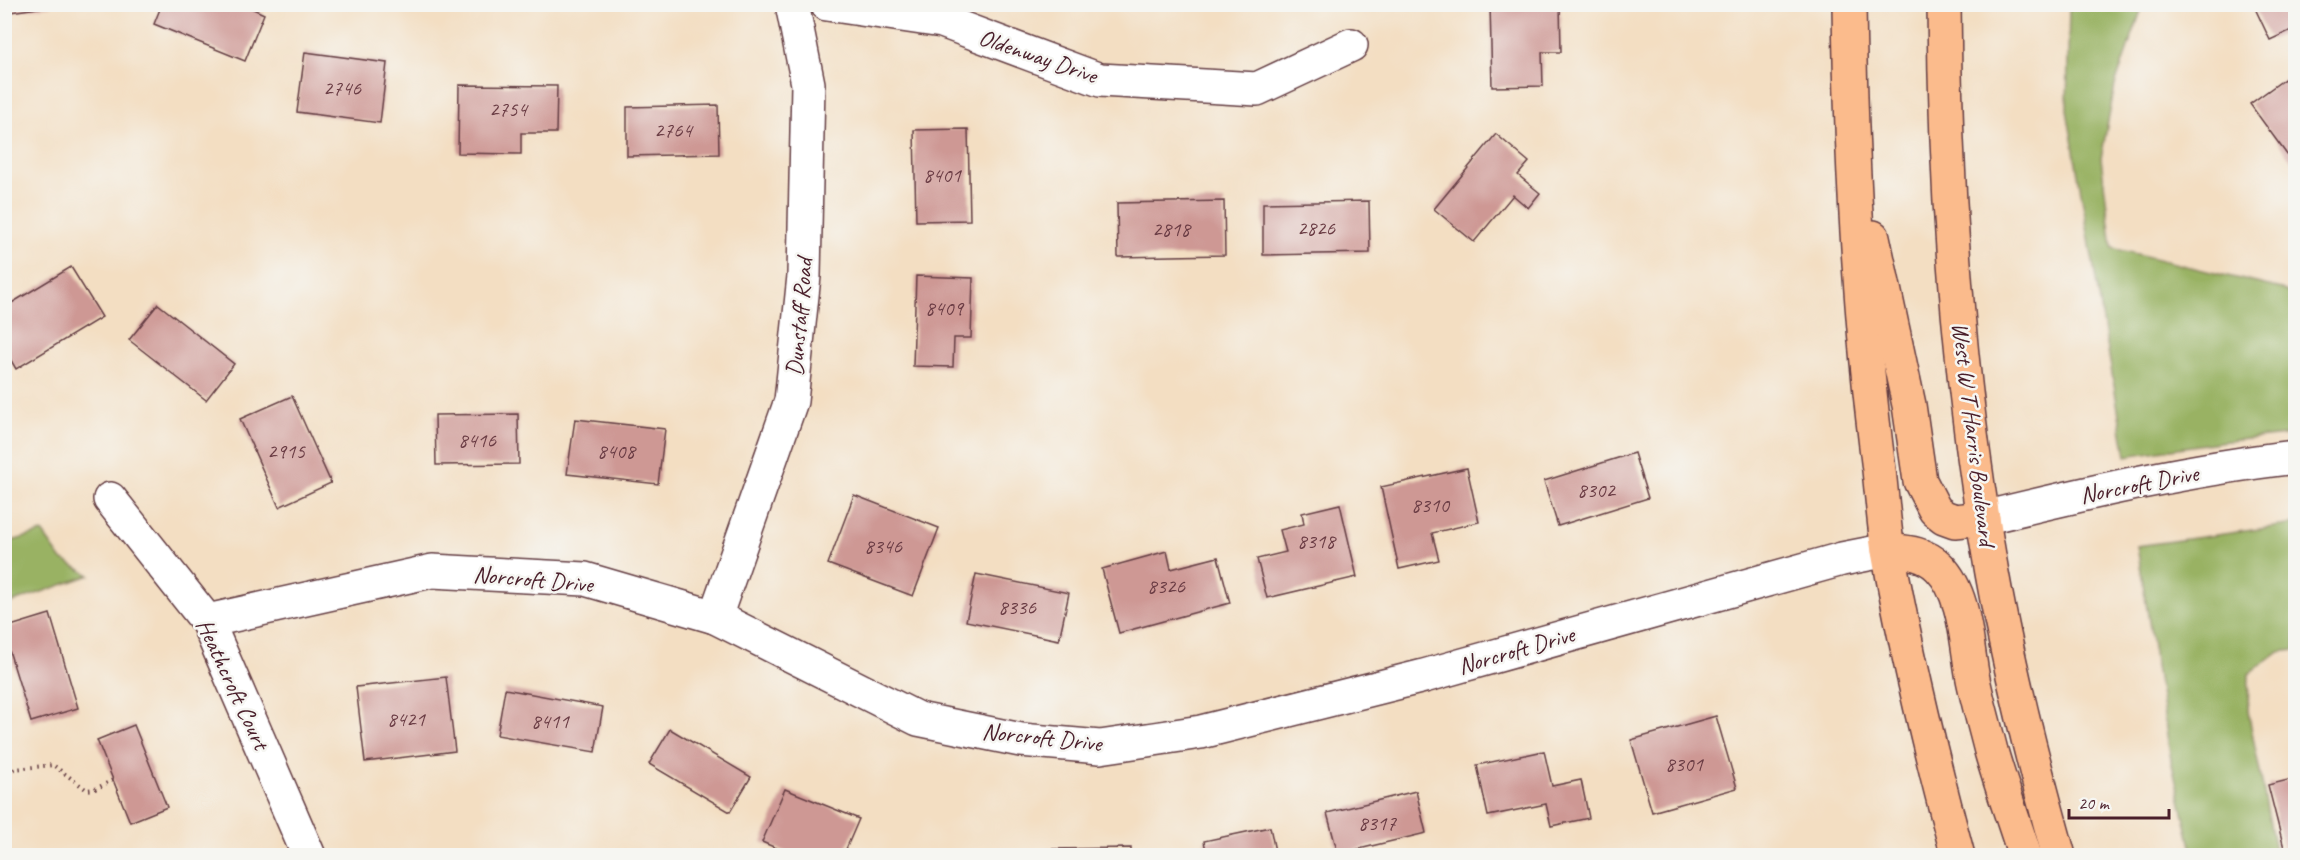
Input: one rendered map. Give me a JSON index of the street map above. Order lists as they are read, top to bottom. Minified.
{"streets":{"main road":["West W T Harris Boulevard"],"street":["Oldenway Drive","Dunstaff Road","Norcroft Drive","Heathcroft Court"]},"crossings":[["Dunstaff Road","Norcroft Drive"],["West W T Harris Boulevard","Norcroft Drive"],["Norcroft Drive","Heathcroft Court"]],"house_numbers":["2746","2754","2764","8401","2826","2818","8409","8416","2915","8408","8302","8310","8318","8346","8326","8336","8421","8411","8301","8317"],"scale_bar":"20 m"}
